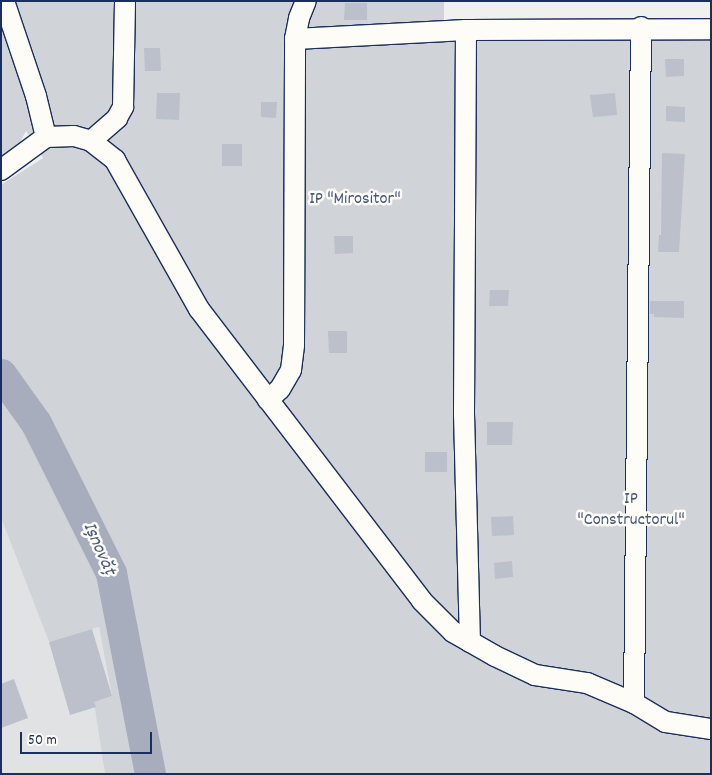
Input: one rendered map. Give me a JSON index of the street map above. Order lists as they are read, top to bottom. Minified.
{"water":["Ișnovăț"],"parks":["IP \"Mirositor\"","IP \"Constructorul\""],"scale_bar":"50 m"}
